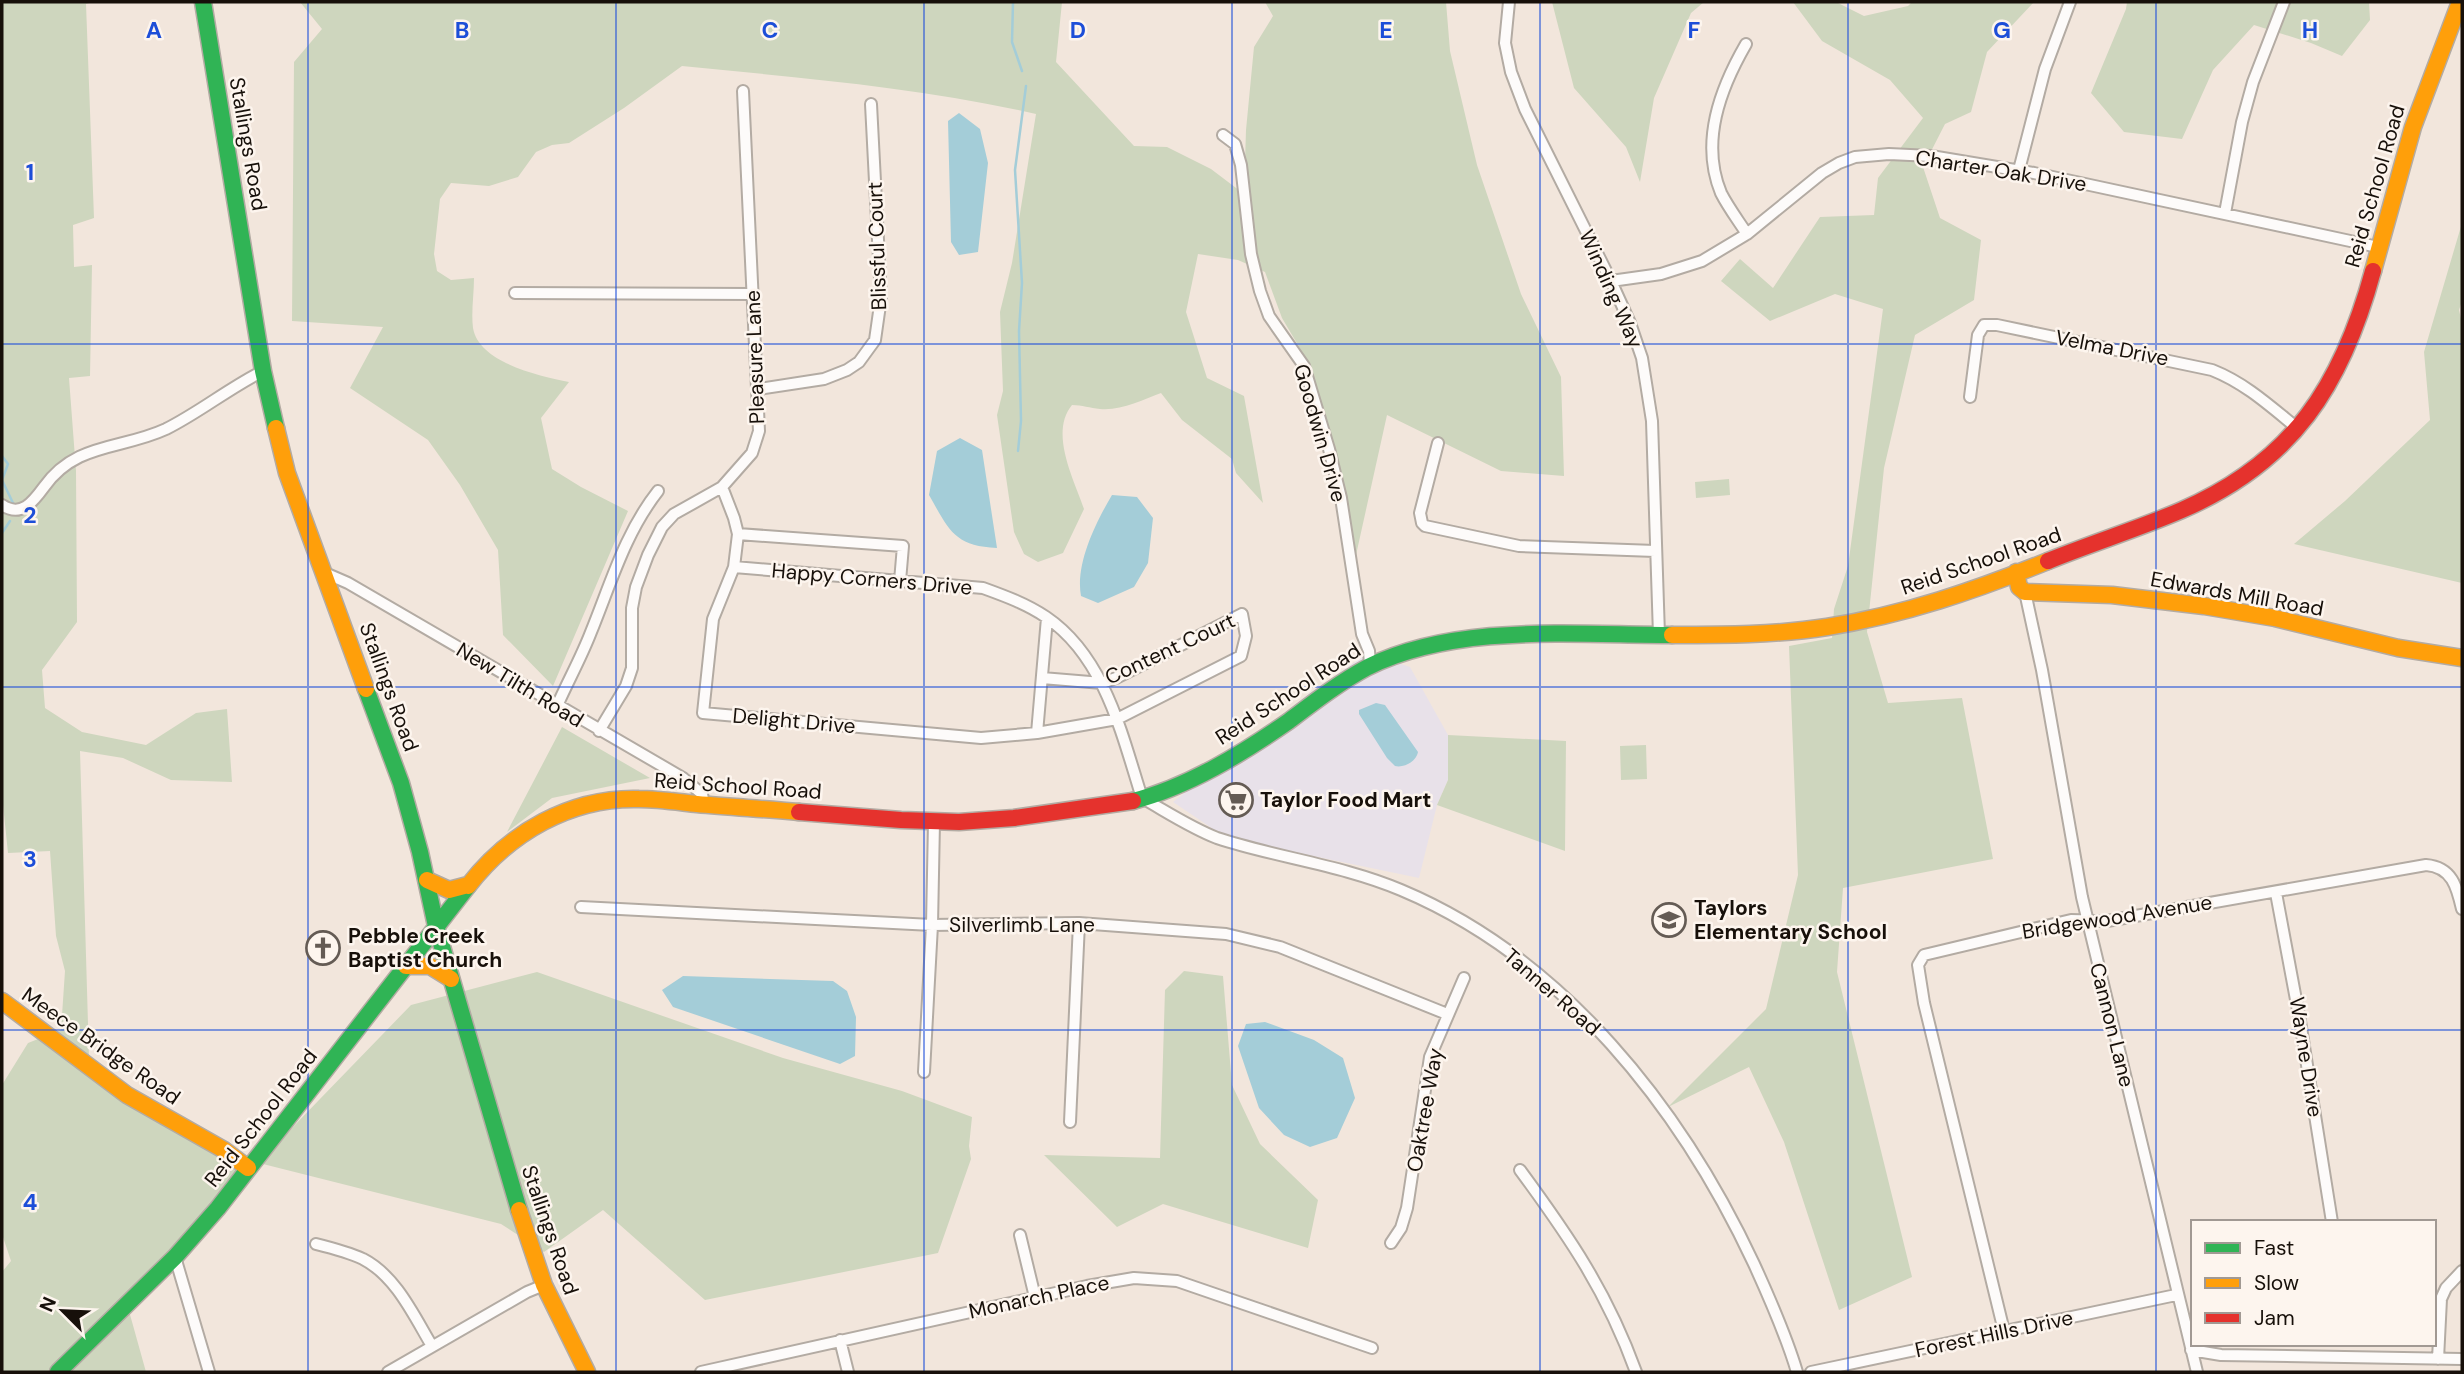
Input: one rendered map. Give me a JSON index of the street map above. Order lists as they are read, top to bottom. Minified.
{"streets":{"street":["Stallings Road","Charter Oak Drive","Reid School Road","Blissful Court","Winding Way","Velma Drive","Pleasure Lane","Goodwin Drive","Happy Corners Drive","Edwards Mill Road","Content Court","New Tilth Road","Delight Drive","Bridgewood Avenue","Silverlimb Lane","Tanner Road","Cannon Lane","Meece Bridge Road","Wayne Drive","Oaktree Way","Monarch Place","Forest Hills Drive"]},"crossings":[["Stallings Road","Reid School Road"],["Stallings Road","New Tilth Road"],["Charter Oak Drive","Reid School Road"],["Charter Oak Drive","Winding Way"],["Reid School Road","Winding Way"],["Reid School Road","Velma Drive"],["Reid School Road","Goodwin Drive"],["Reid School Road","Happy Corners Drive"],["Reid School Road","New Tilth Road"],["Reid School Road","Tanner Road"],["Reid School Road","Meece Bridge Road"],["Blissful Court","Pleasure Lane"],["Pleasure Lane","New Tilth Road"],["Pleasure Lane","Delight Drive"],["Happy Corners Drive","Content Court"],["Happy Corners Drive","Delight Drive"],["Happy Corners Drive","Tanner Road"],["Edwards Mill Road","Cannon Lane"],["Content Court","Delight Drive"],["Bridgewood Avenue","Cannon Lane"],["Bridgewood Avenue","Wayne Drive"],["Bridgewood Avenue","Forest Hills Drive"],["Silverlimb Lane","Oaktree Way"],["Cannon Lane","Forest Hills Drive"]],"places":{"supermarket":["Taylor Food Mart"],"school or university":["Taylors Elementary School"],"church":["Pebble Creek Baptist Church"]},"legend":["Fast","Slow","Jam"],"north":"top left","grid":{"columns":["A","B","C","D","E","F","G","H"],"rows":["1","2","3","4"]}}
